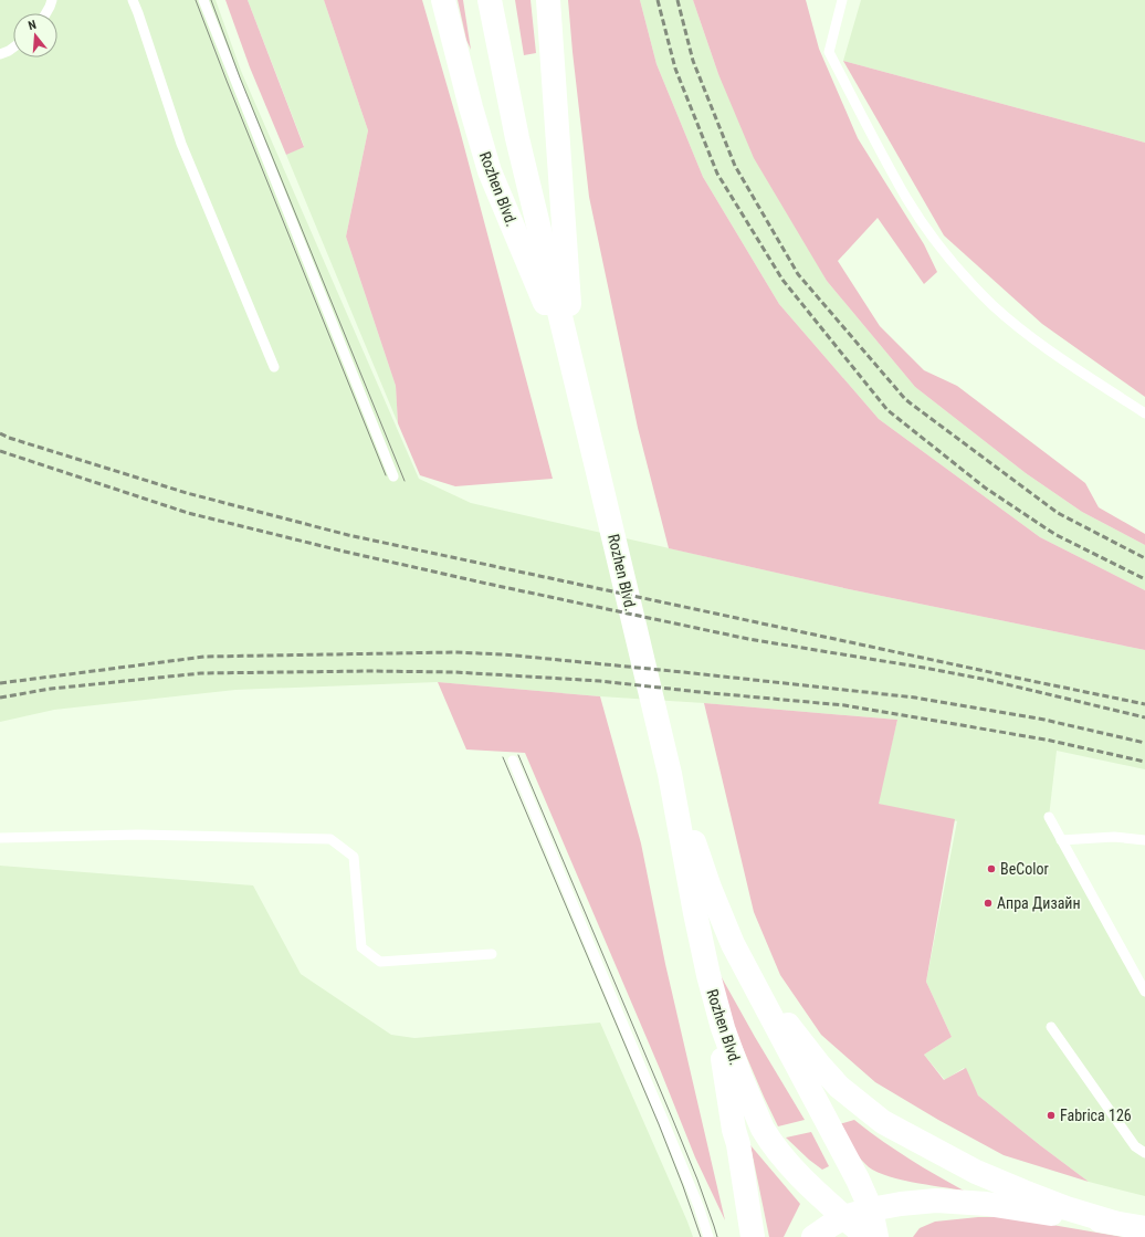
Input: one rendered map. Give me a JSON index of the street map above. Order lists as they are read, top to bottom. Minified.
{"streets":{"main road":["Rozhen Blvd."]},"places":["BeColor","Апра Дизайн","Fabrica 126"],"north":"top"}
